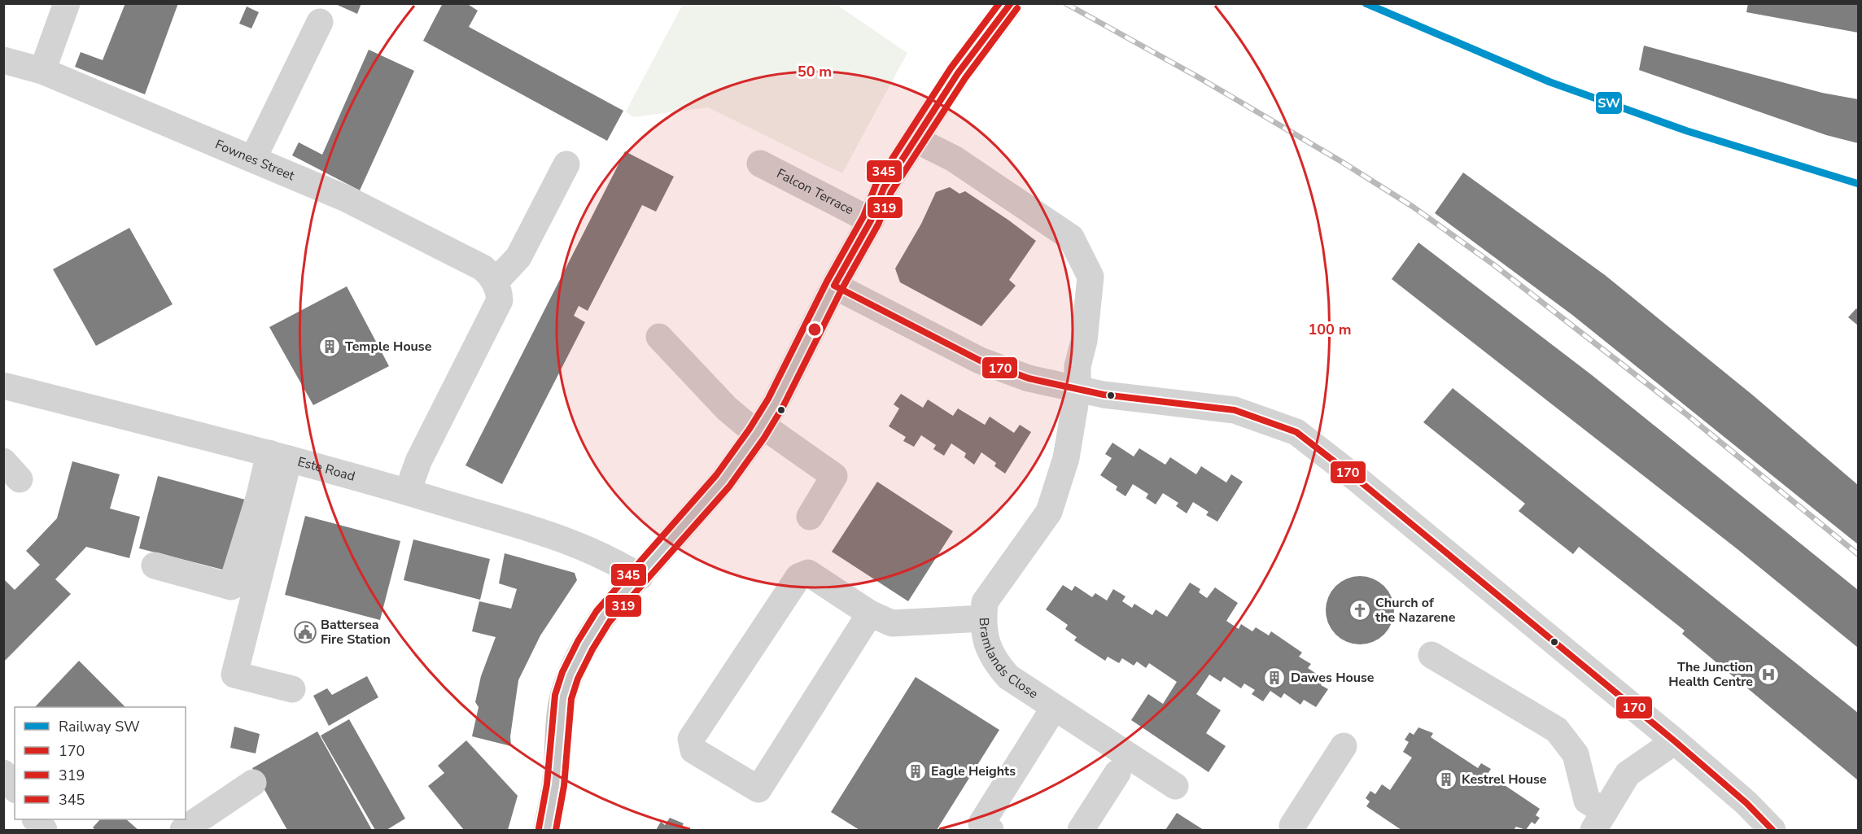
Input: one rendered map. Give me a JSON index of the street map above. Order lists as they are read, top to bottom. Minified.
{"streets":{"street":["Fownes Street","Falcon Terrace","Este Road","Bramlands Close"]},"places":{"building":["Temple House","Dawes House","Eagle Heights","Kestrel House"],"church":["Church of the Nazarene"],"public building":["Battersea Fire Station"],"hospital":["The Junction Health Centre"]},"lines":["rail line SW","transit line 170","transit line 345","transit line 319"],"legend":["Railway SW","170","319","345"],"rings":["50 m","100 m"]}
